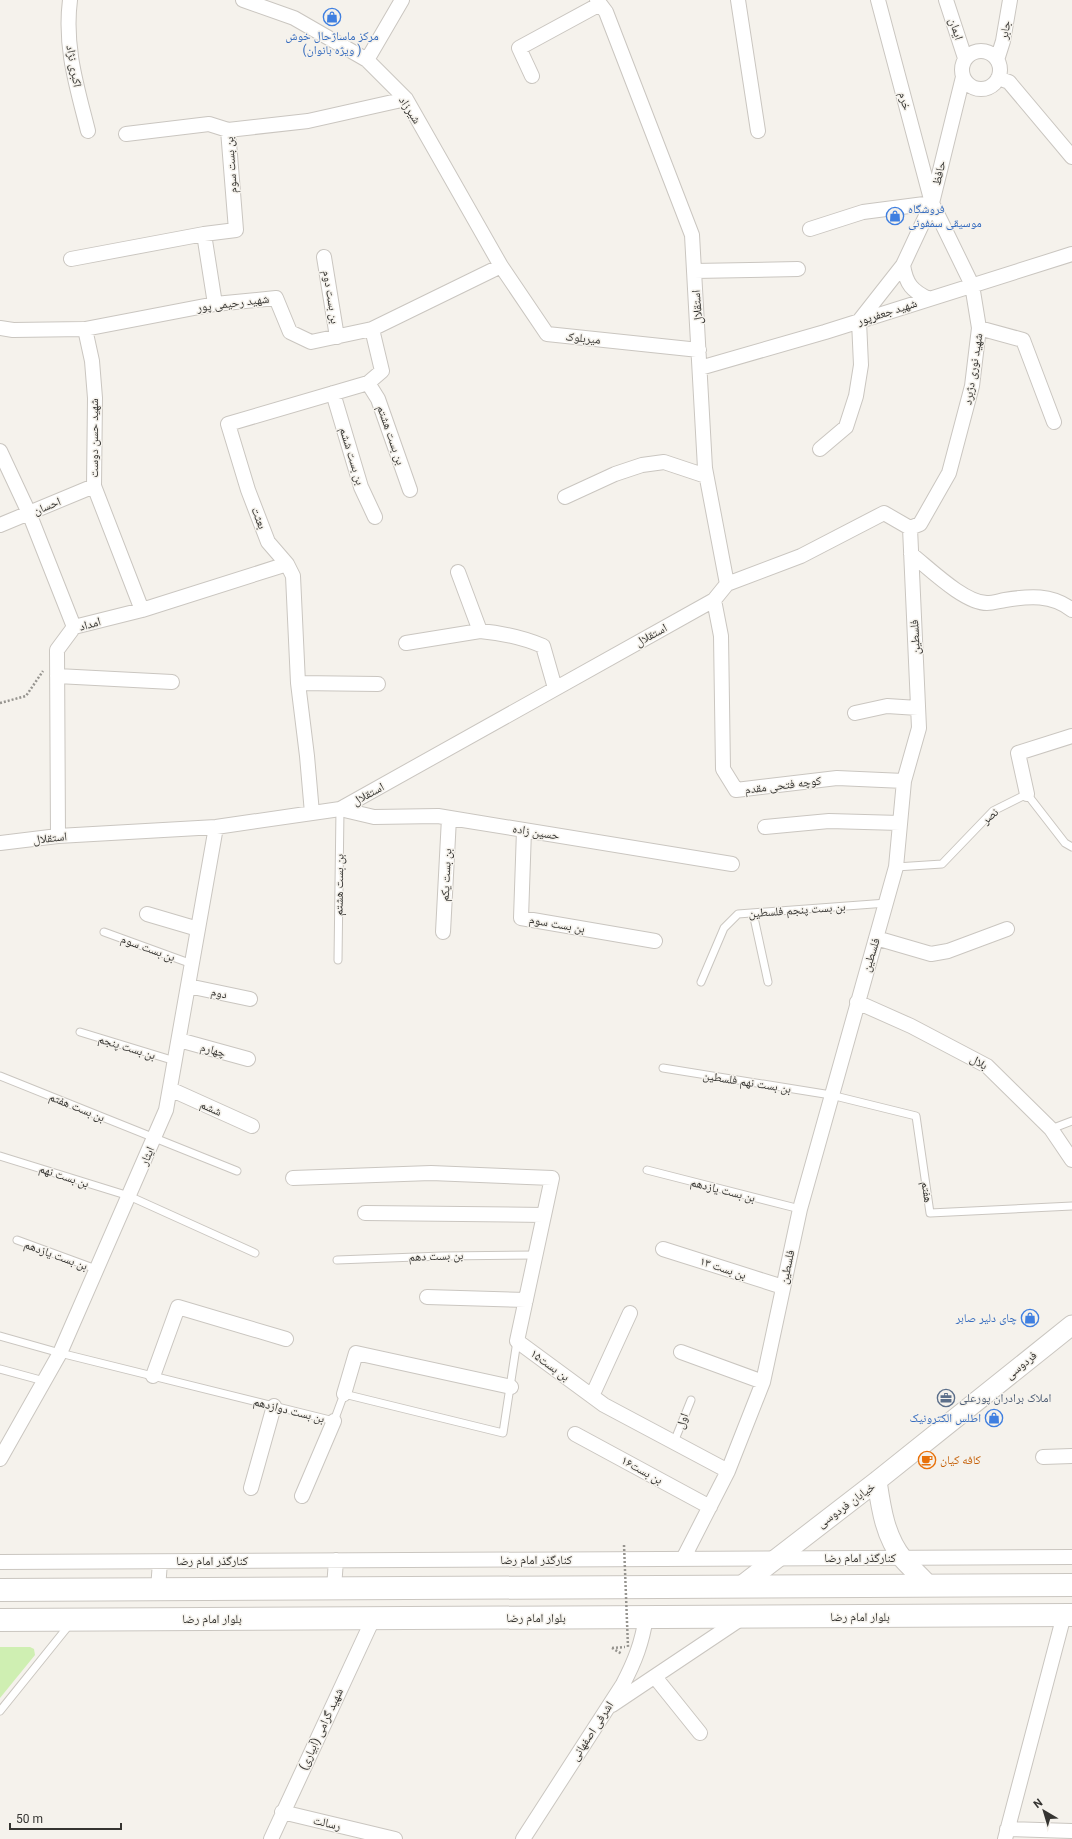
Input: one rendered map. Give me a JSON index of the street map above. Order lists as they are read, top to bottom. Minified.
{"streets":{"highway":["بلوار امام رضا"],"main road":["فردوسی","خیابان فردوسی"],"street":["ایمان","جابر","اکبری نژاد","خرم","شیرزاد","بن بست سوم","حافظ","بن بست دوم","شهید رحیمی پور","استقلال","شهید جعفرپور","میربلوک","شهید نوری دژبرد","بن بست هشتم","شهید حسن دوست","بن بست ششم","احسان","بعثت","امداد","فلسطین","کوچه فتحی مقدم","حسین زاده","بن بست یکم","دوم","چهارم","بلال","ششم","ایثار","بن بست ۱۳","بن بست۱۵","بن بست۱۶","کنارگذر امام رضا","شهید گرامی (آبیاری)","اشرفی اصفهانی","رسالت"],"lane":["نصر","بن بست پنجم فلسطین","بن بست پنجم","بن بست نهم فلسطین","بن بست هفتم","بن بست نهم","بن بست یازدهم","هفتم","بن بست دهم","بن بست دوازدهم","اول"]},"crossings":[["ایمان","جابر"],["ایمان","حافظ"],["جابر","حافظ"],["خرم","حافظ"],["خرم","شهید نوری دژبرد"],["شیرزاد","بن بست سوم"],["شیرزاد","شهید رحیمی پور"],["شیرزاد","میربلوک"],["بن بست سوم","حسین زاده"],["بن بست سوم","ایثار"],["حافظ","شهید جعفرپور"],["حافظ","شهید نوری دژبرد"],["بن بست دوم","شهید رحیمی پور"],["شهید رحیمی پور","میربلوک"],["شهید رحیمی پور","شهید حسن دوست"],["شهید رحیمی پور","بعثت"],["استقلال","شهید جعفرپور"],["استقلال","میربلوک"],["استقلال","بن بست هشتم"],["استقلال","بعثت"],["استقلال","کوچه فتحی مقدم"],["استقلال","حسین زاده"],["استقلال","ایثار"],["شهید جعفرپور","شهید نوری دژبرد"],["شهید نوری دژبرد","فلسطین"],["بن بست هشتم","بعثت"],["بن بست هشتم","حسین زاده"],["شهید حسن دوست","احسان"],["شهید حسن دوست","امداد"],["بن بست ششم","بعثت"],["بعثت","امداد"],["فلسطین","کوچه فتحی مقدم"],["فلسطین","نصر"],["فلسطین","بن بست پنجم فلسطین"],["فلسطین","بلال"],["فلسطین","بن بست نهم فلسطین"],["فلسطین","بن بست یازدهم"],["فلسطین","هفتم"],["فلسطین","بن بست ۱۳"],["فلسطین","بن بست۱۵"],["فلسطین","بن بست۱۶"],["فلسطین","کنارگذر امام رضا"],["حسین زاده","بن بست یکم"],["دوم","ایثار"],["بن بست پنجم","ایثار"],["چهارم","ایثار"],["بن بست نهم فلسطین","هفتم"],["بن بست هفتم","ایثار"],["ششم","ایثار"],["ایثار","بن بست نهم"],["ایثار","بن بست یازدهم"],["ایثار","بن بست دوازدهم"],["بن بست دهم","بن بست۱۵"],["بن بست۱۵","اول"],["فردوسی","خیابان فردوسی"],["خیابان فردوسی","کنارگذر امام رضا"],["بلوار امام رضا","شهید گرامی (آبیاری)"],["بلوار امام رضا","اشرفی اصفهانی"],["شهید گرامی (آبیاری)","رسالت"]],"places":{"shop":["مرکز ماساژحال خوش (ویژه بانوان )","فروشگاه موسیقی سمفونی","چای دلیر صابر","اطلس الکترونیک"],"office":["املاک برادران پورعلی"],"cafe":["کافه کیان"]},"scale_bar":"50 m","north":"top left"}
